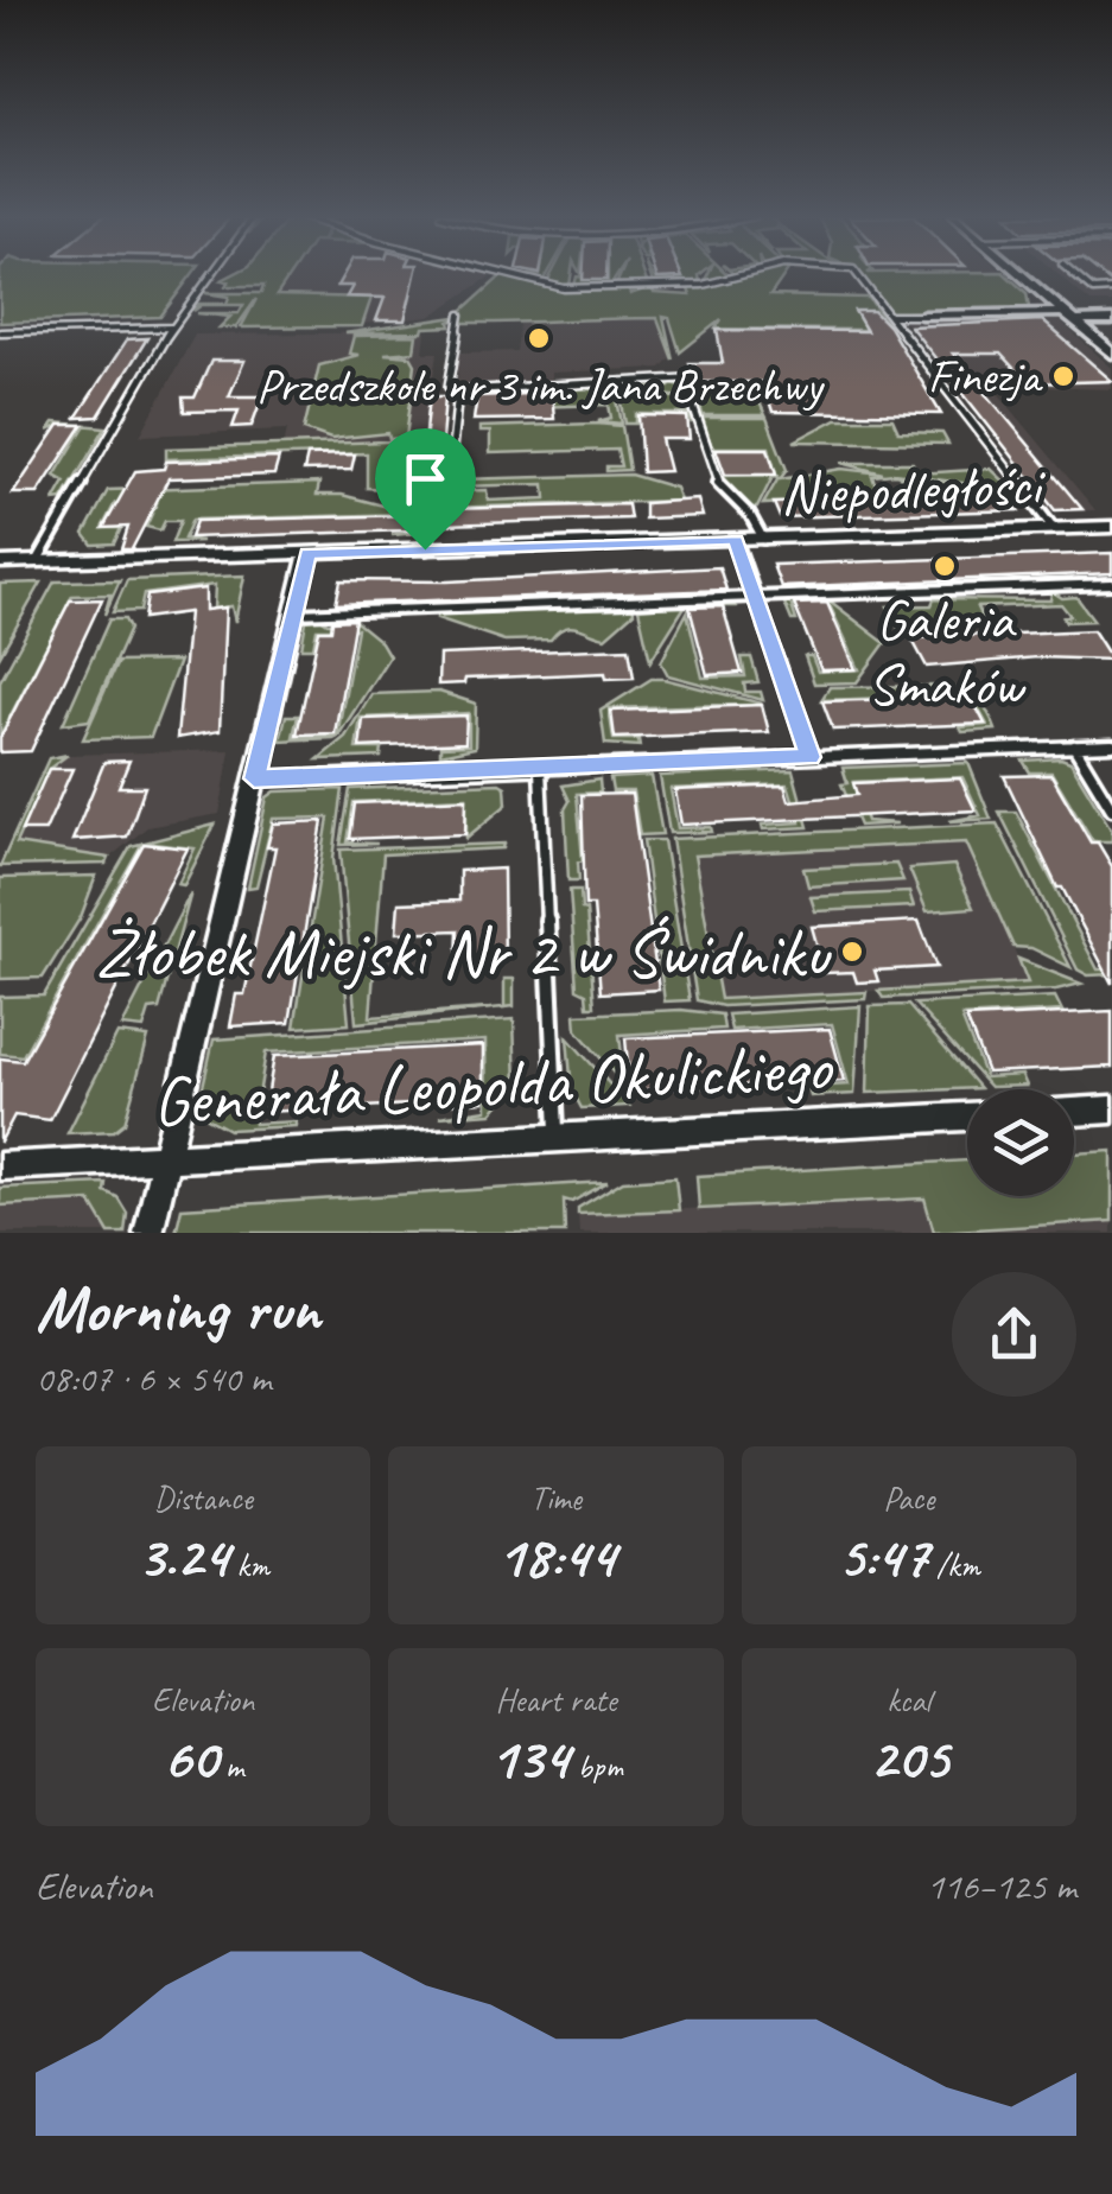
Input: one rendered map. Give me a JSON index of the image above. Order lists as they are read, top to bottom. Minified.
{"streets":{"street":["Niepodległości","Generała Leopolda Okulickiego"]},"places":["Przedszkole nr 3 im. Jana Brzechwy","Finezja","Galeria Smaków","Żłobek Miejski Nr 2 w Świdniku"],"page":{"heading":["Morning run","08:07 · 6 × 540 m"],"stats":[["Distance","3.24 km"],["Time","18:44"],["Pace","5:47 /km"],["Elevation","60 m"],["Heart rate","134 bpm"],["kcal","205"]],"chart":["Elevation","116–125 m"]}}
